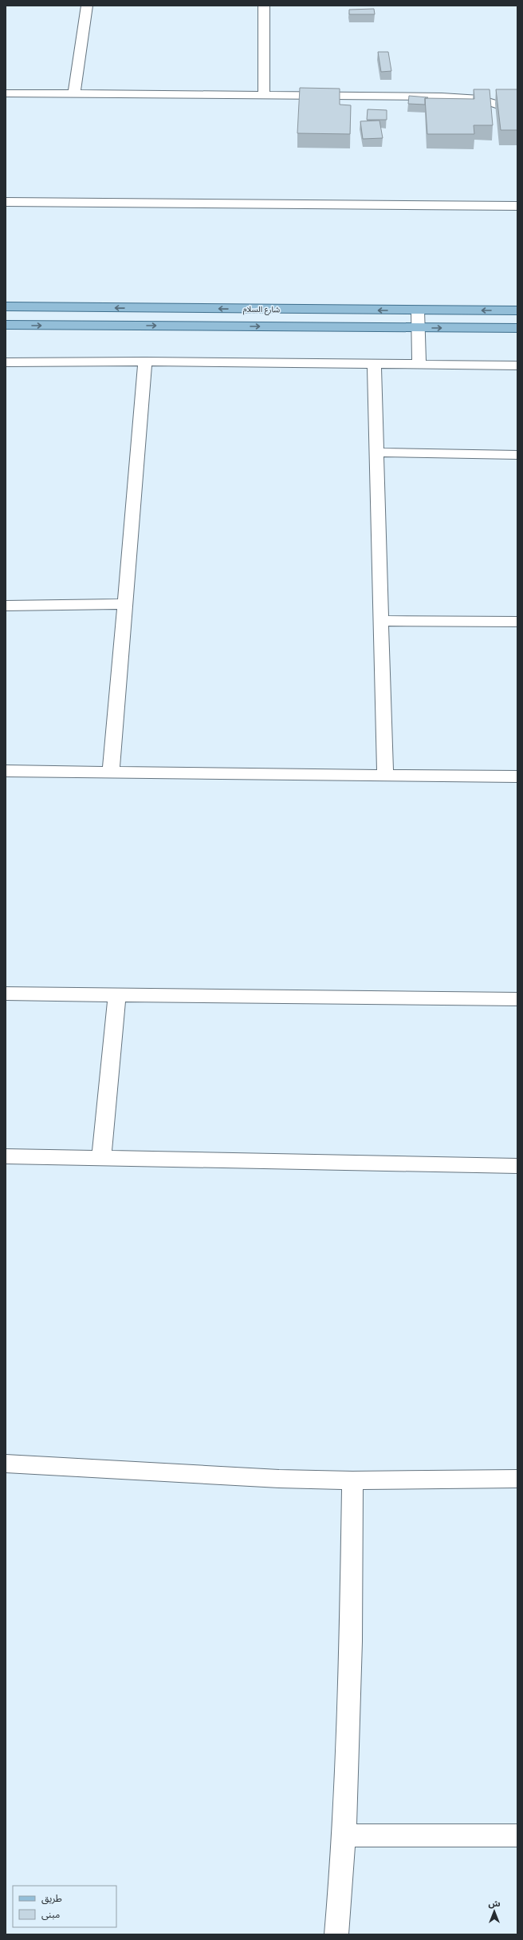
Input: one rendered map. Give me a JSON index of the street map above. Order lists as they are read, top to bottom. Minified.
{"streets":{"main road":["شارع السلام"]},"legend":["طريق","مبنى"],"north":"top"}
